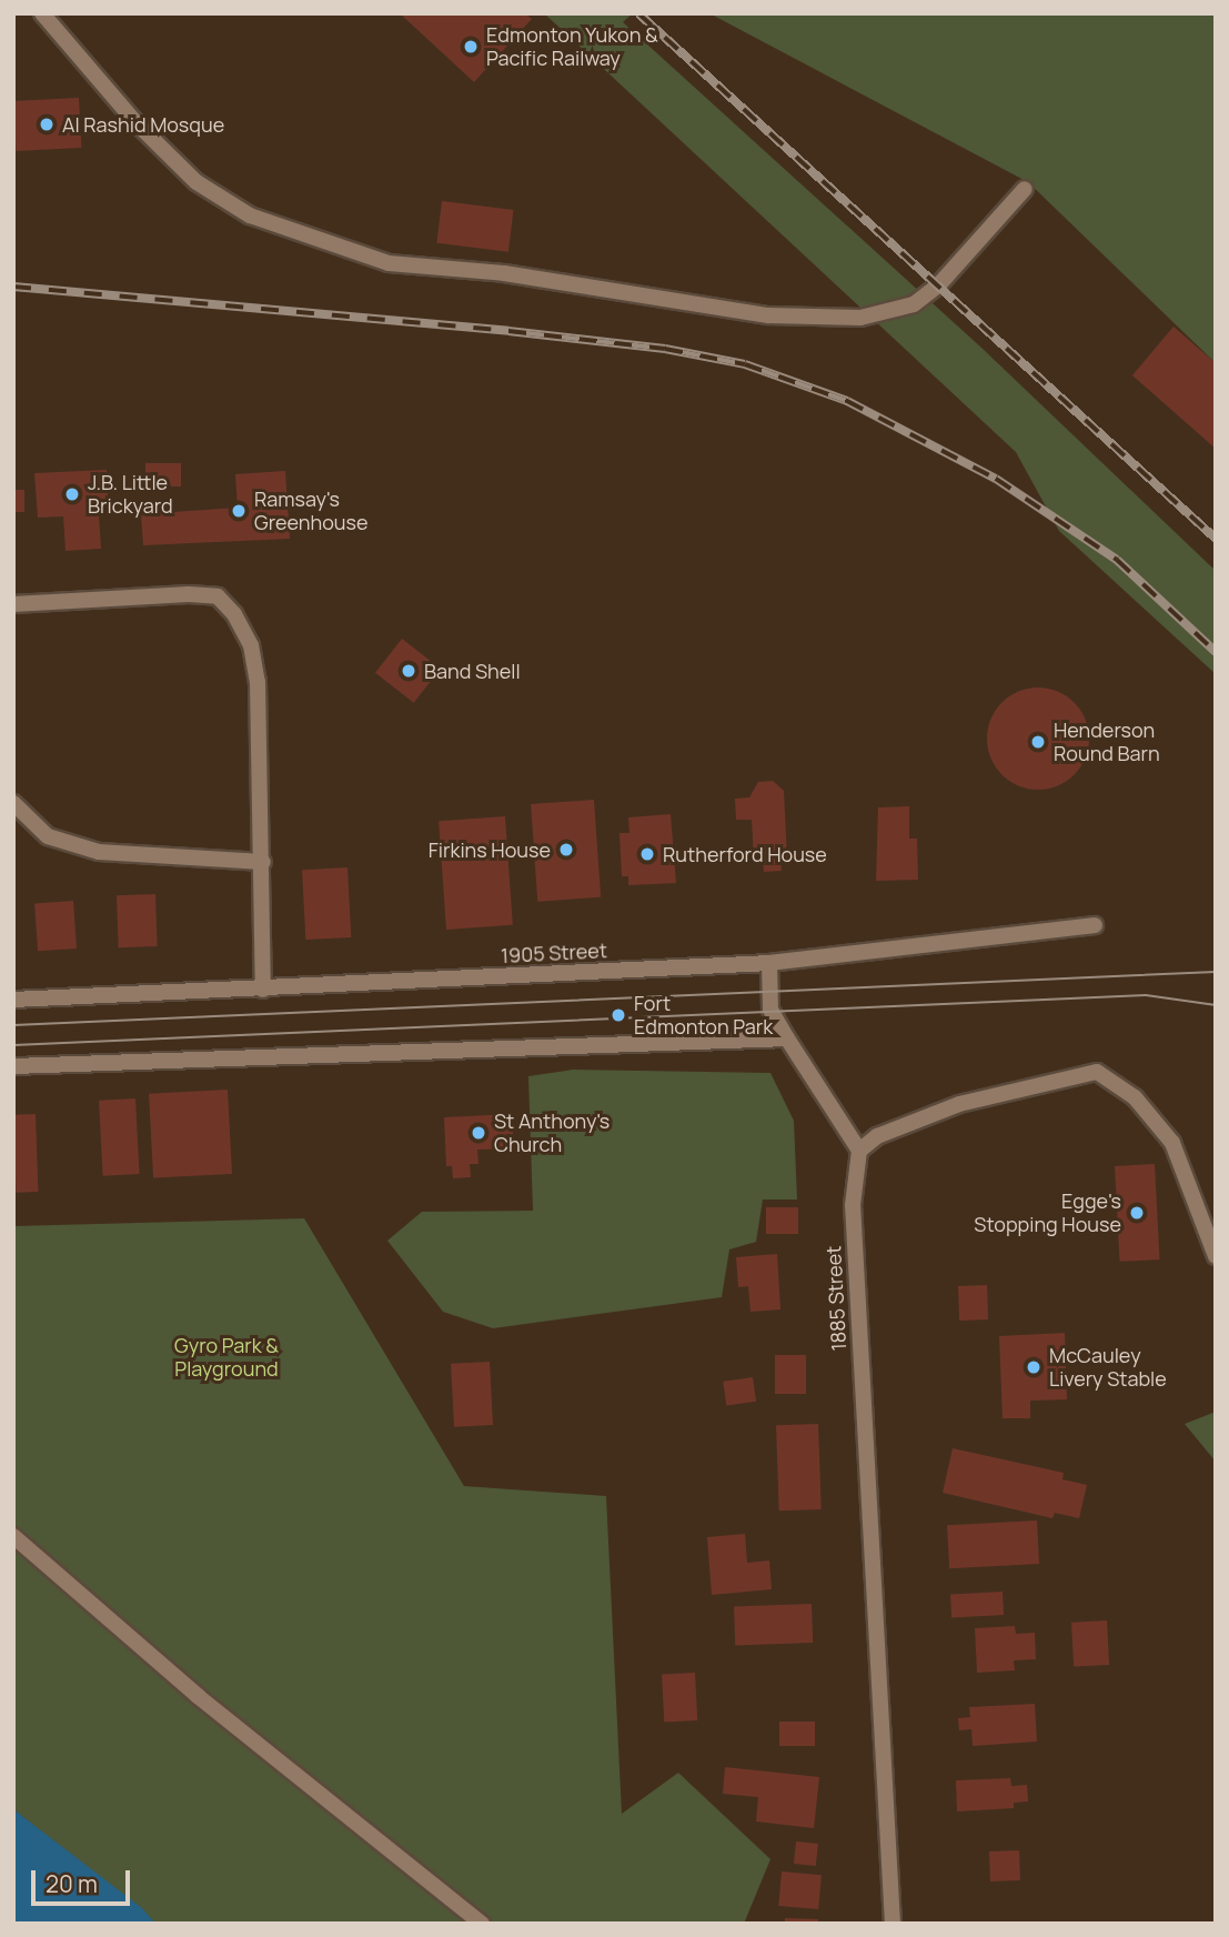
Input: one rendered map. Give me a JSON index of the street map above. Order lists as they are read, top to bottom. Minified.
{"streets":{"street":["1905 Street","1885 Street"]},"parks":["Gyro Park & Playground"],"places":["Edmonton Yukon & Pacific Railway","Al Rashid Mosque","J.B. Little Brickyard","Ramsay's Greenhouse","Band Shell","Henderson Round Barn","Firkins House","Rutherford House","Fort Edmonton Park","St Anthony's Church","Egge's Stopping House","McCauley Livery Stable"],"scale_bar":"20 m"}
